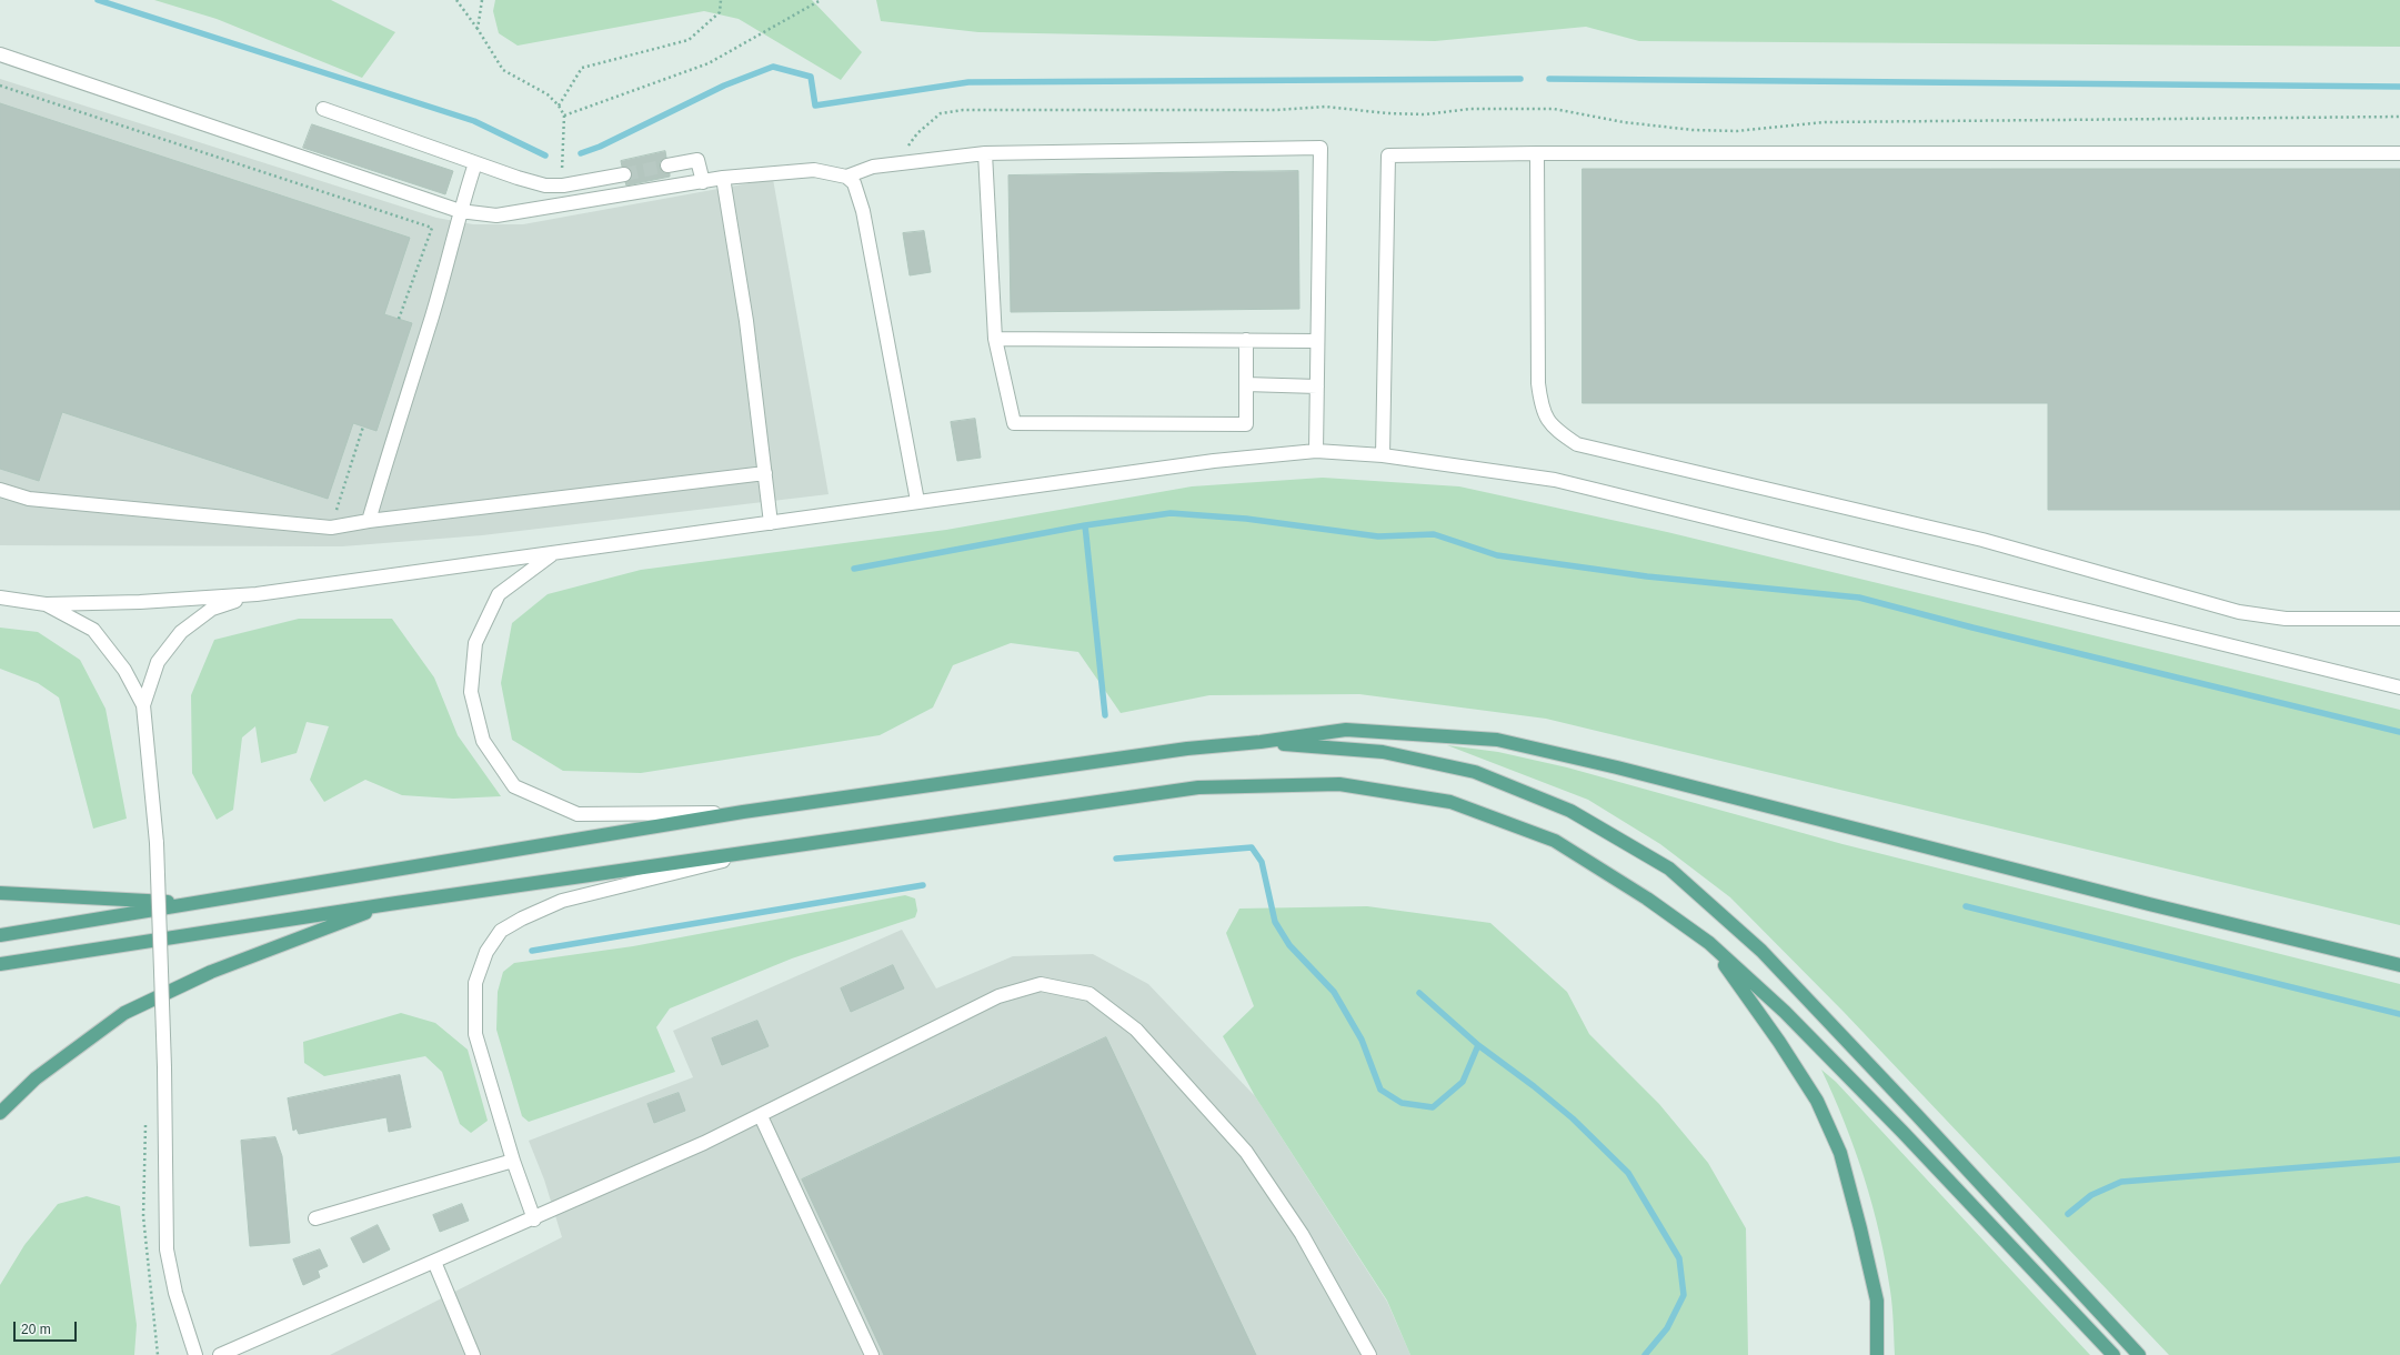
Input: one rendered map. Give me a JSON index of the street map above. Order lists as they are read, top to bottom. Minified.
{"scale_bar":"20 m"}
